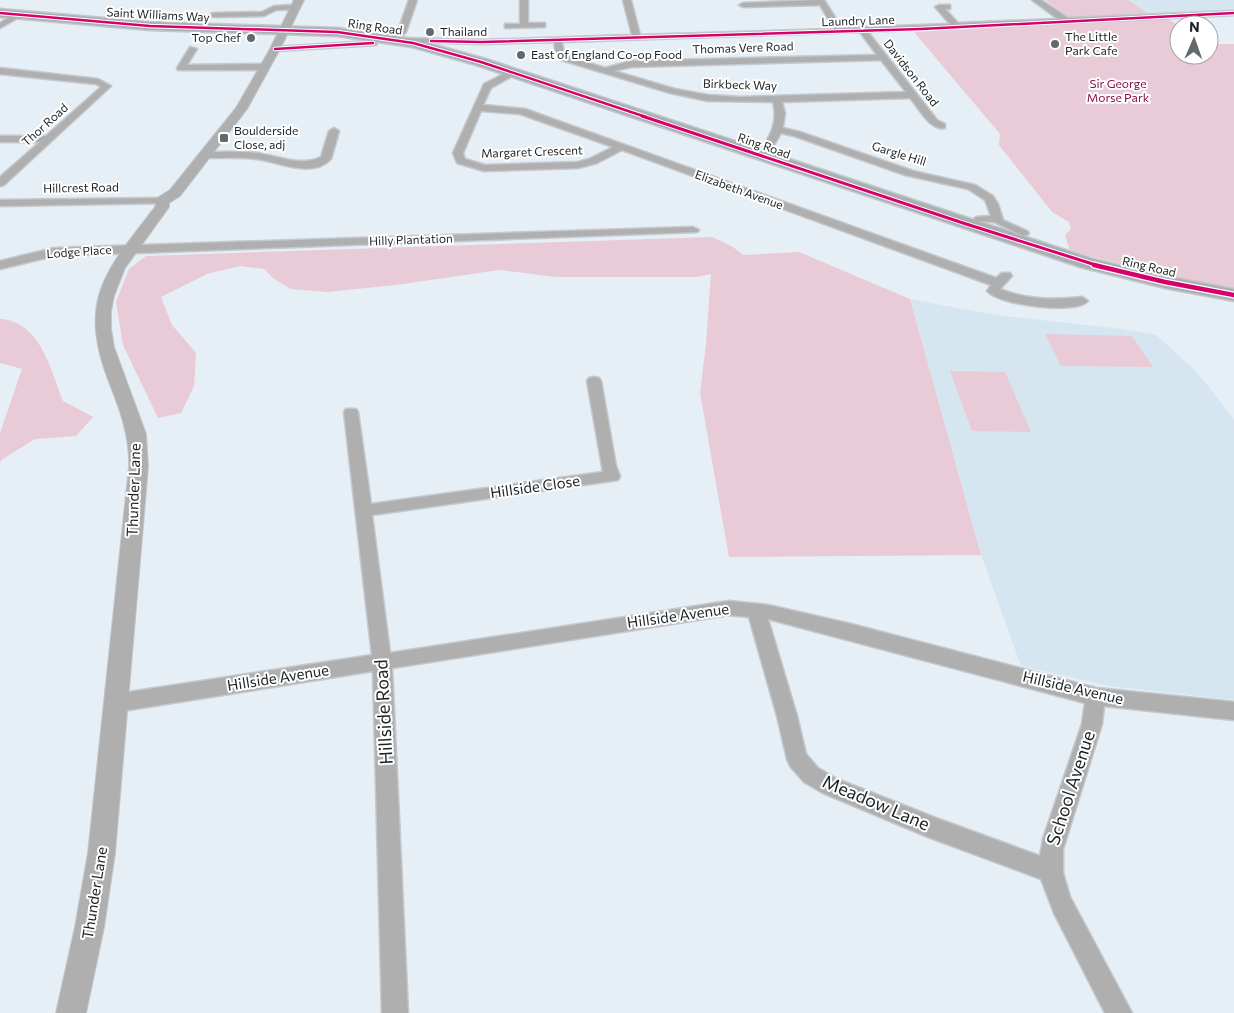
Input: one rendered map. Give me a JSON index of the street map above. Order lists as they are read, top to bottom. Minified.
{"streets":{"highway":["Saint Williams Way","Ring Road"],"street":["Laundry Lane","Thomas Vere Road","Davidson Road","Birkbeck Way","Thor Road","Margaret Crescent","Gargle Hill","Hillcrest Road","Elizabeth Avenue","Hilly Plantation","Lodge Place","Hillside Close","Thunder Lane","Hillside Avenue","Hillside Road","School Avenue","Meadow Lane"]},"crossings":[["Saint Williams Way","Ring Road"],["Saint Williams Way","Thunder Lane"],["Laundry Lane","Ring Road"],["Laundry Lane","Davidson Road"],["Laundry Lane","Birkbeck Way"],["Ring Road","Margaret Crescent"],["Ring Road","Thunder Lane"],["Thomas Vere Road","Davidson Road"],["Thomas Vere Road","Birkbeck Way"],["Davidson Road","Birkbeck Way"],["Margaret Crescent","Elizabeth Avenue"],["Hillcrest Road","Thunder Lane"],["Hilly Plantation","Lodge Place"],["Hilly Plantation","Thunder Lane"],["Lodge Place","Thunder Lane"],["Hillside Close","Hillside Road"],["Thunder Lane","Hillside Avenue"],["Hillside Avenue","Hillside Road"],["Hillside Avenue","School Avenue"],["Hillside Avenue","Meadow Lane"],["School Avenue","Meadow Lane"]],"parks":["Sir George Morse Park"],"places":{"other":["Thailand","Top Chef","The Little Park Cafe","East of England Co-op Food"],"transit":["Boulderside Close, adj"]},"north":"top"}
